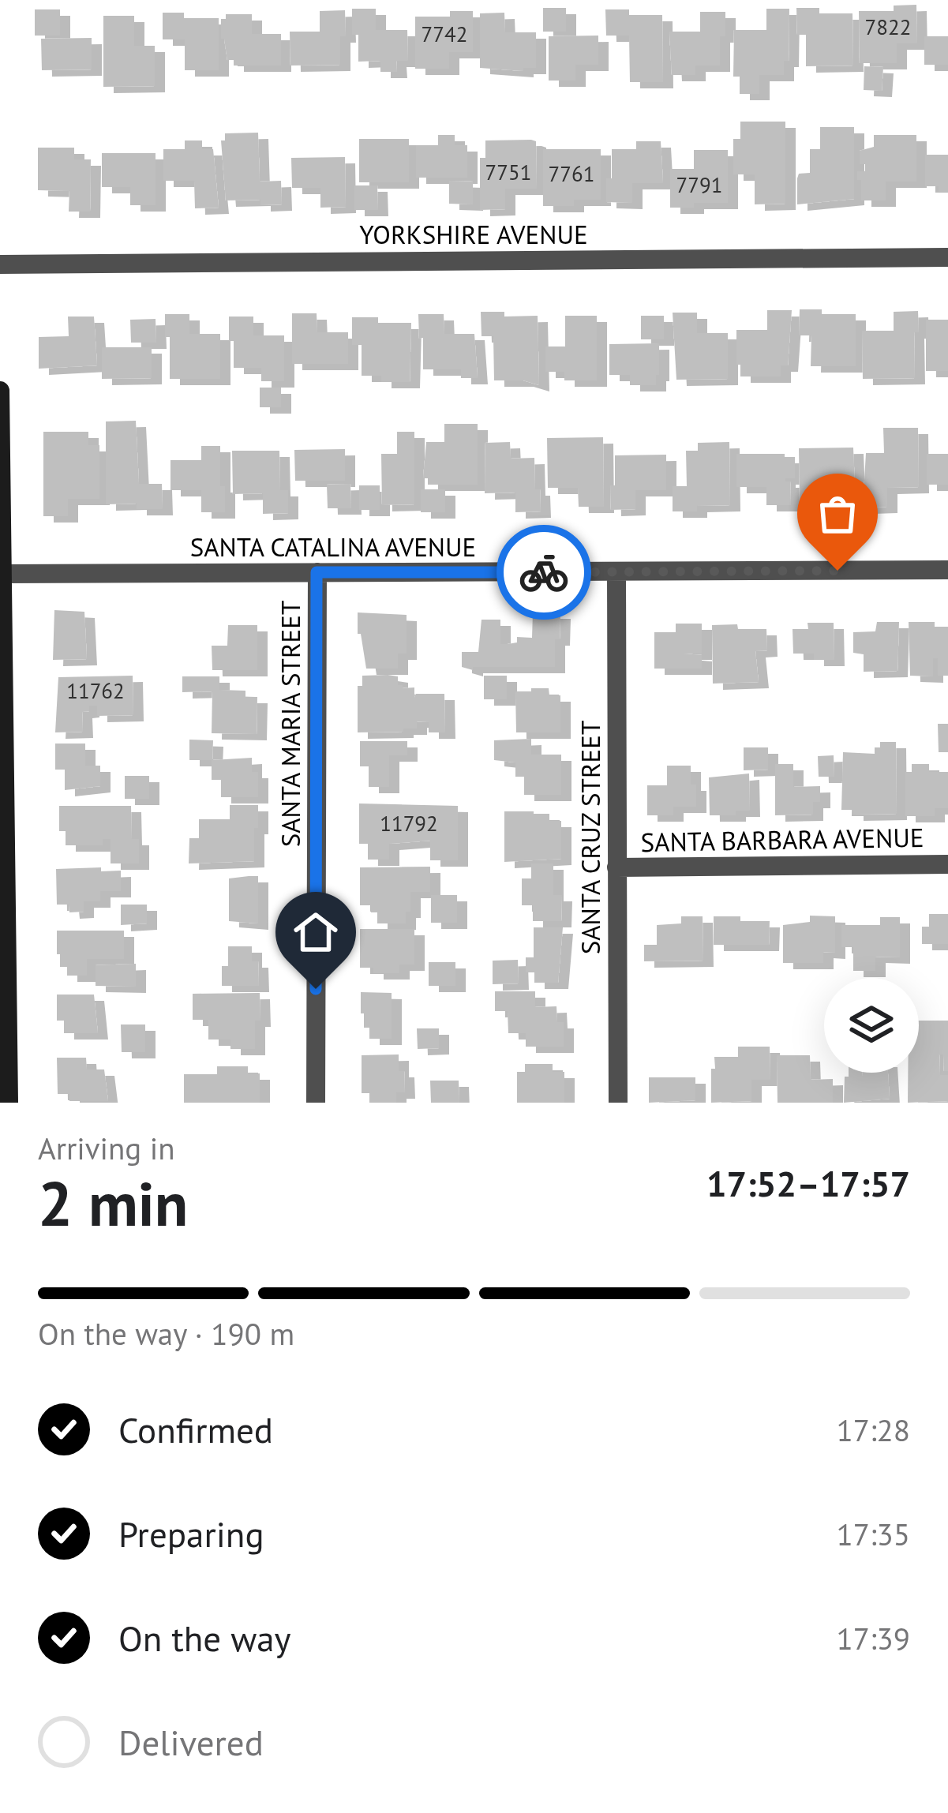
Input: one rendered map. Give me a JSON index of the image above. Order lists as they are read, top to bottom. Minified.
{"streets":{"street":["YORKSHIRE AVENUE","SANTA CATALINA AVENUE","SANTA MARIA STREET","SANTA CRUZ STREET","SANTA BARBARA AVENUE"]},"crossings":[["SANTA CATALINA AVENUE","SANTA MARIA STREET"],["SANTA CATALINA AVENUE","SANTA CRUZ STREET"],["SANTA CRUZ STREET","SANTA BARBARA AVENUE"]],"house_numbers":["7822","7742","7751","7761","7791","11762","11792"],"page":{"heading":["2 min","Arriving in","17:52–17:57"],"bar":"On the way · 190 m","list":[["Confirmed","17:28"],["Preparing","17:35"],["On the way","17:39"],"Delivered"]}}
